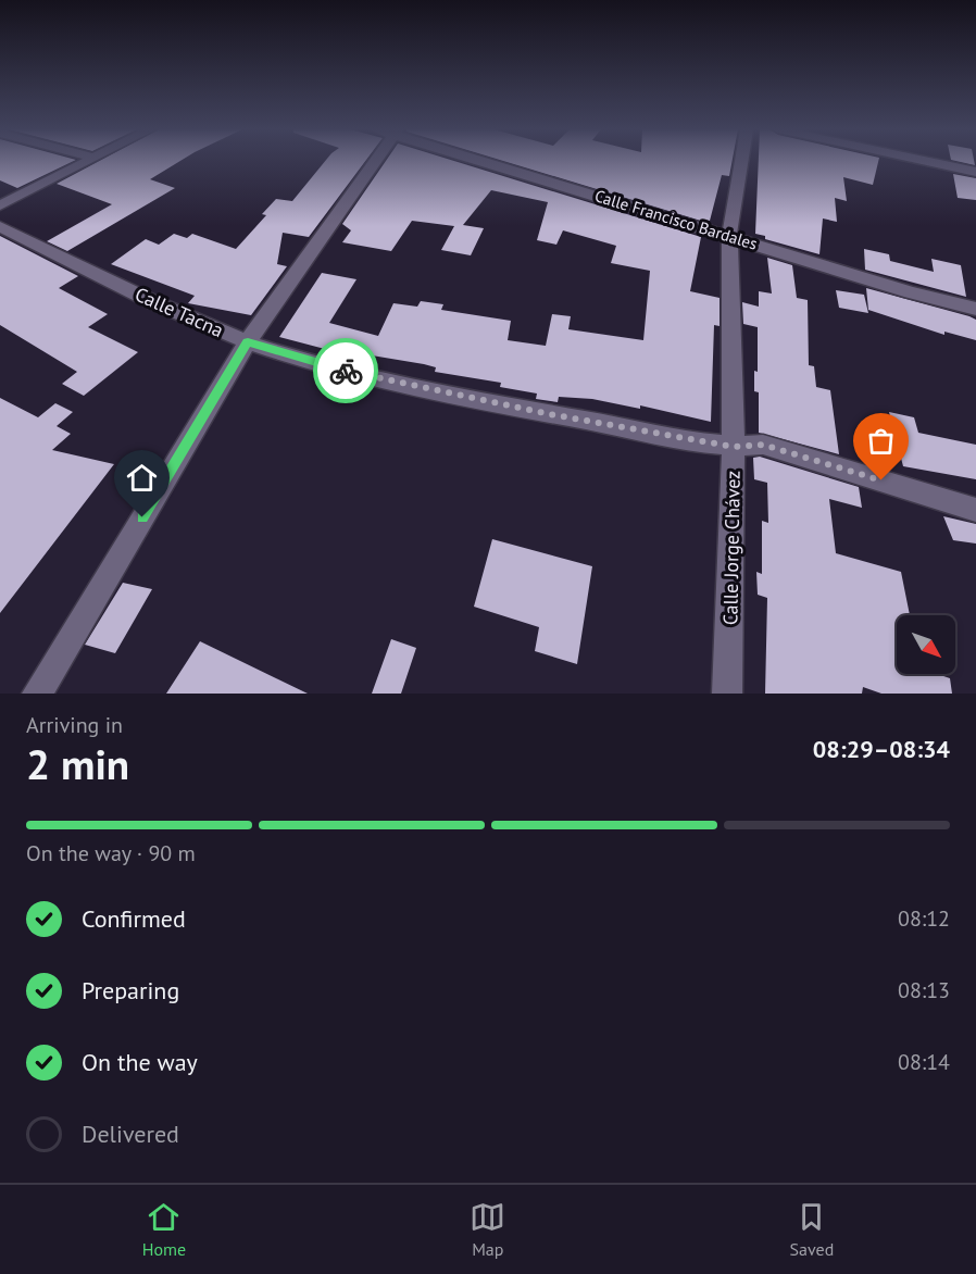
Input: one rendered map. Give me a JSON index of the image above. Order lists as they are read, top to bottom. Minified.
{"streets":{"street":["Calle Francisco Bardales","Calle Tacna","Calle Jorge Chávez"]},"crossings":[["Calle Francisco Bardales","Calle Jorge Chávez"],["Calle Tacna","Calle Jorge Chávez"]],"north":"bottom right","page":{"heading":["2 min","Arriving in","08:29–08:34"],"bar":"On the way · 90 m","list":[["Confirmed","08:12"],["Preparing","08:13"],["On the way","08:14"],"Delivered"],"tabs":["Home","Map","Saved"]}}
